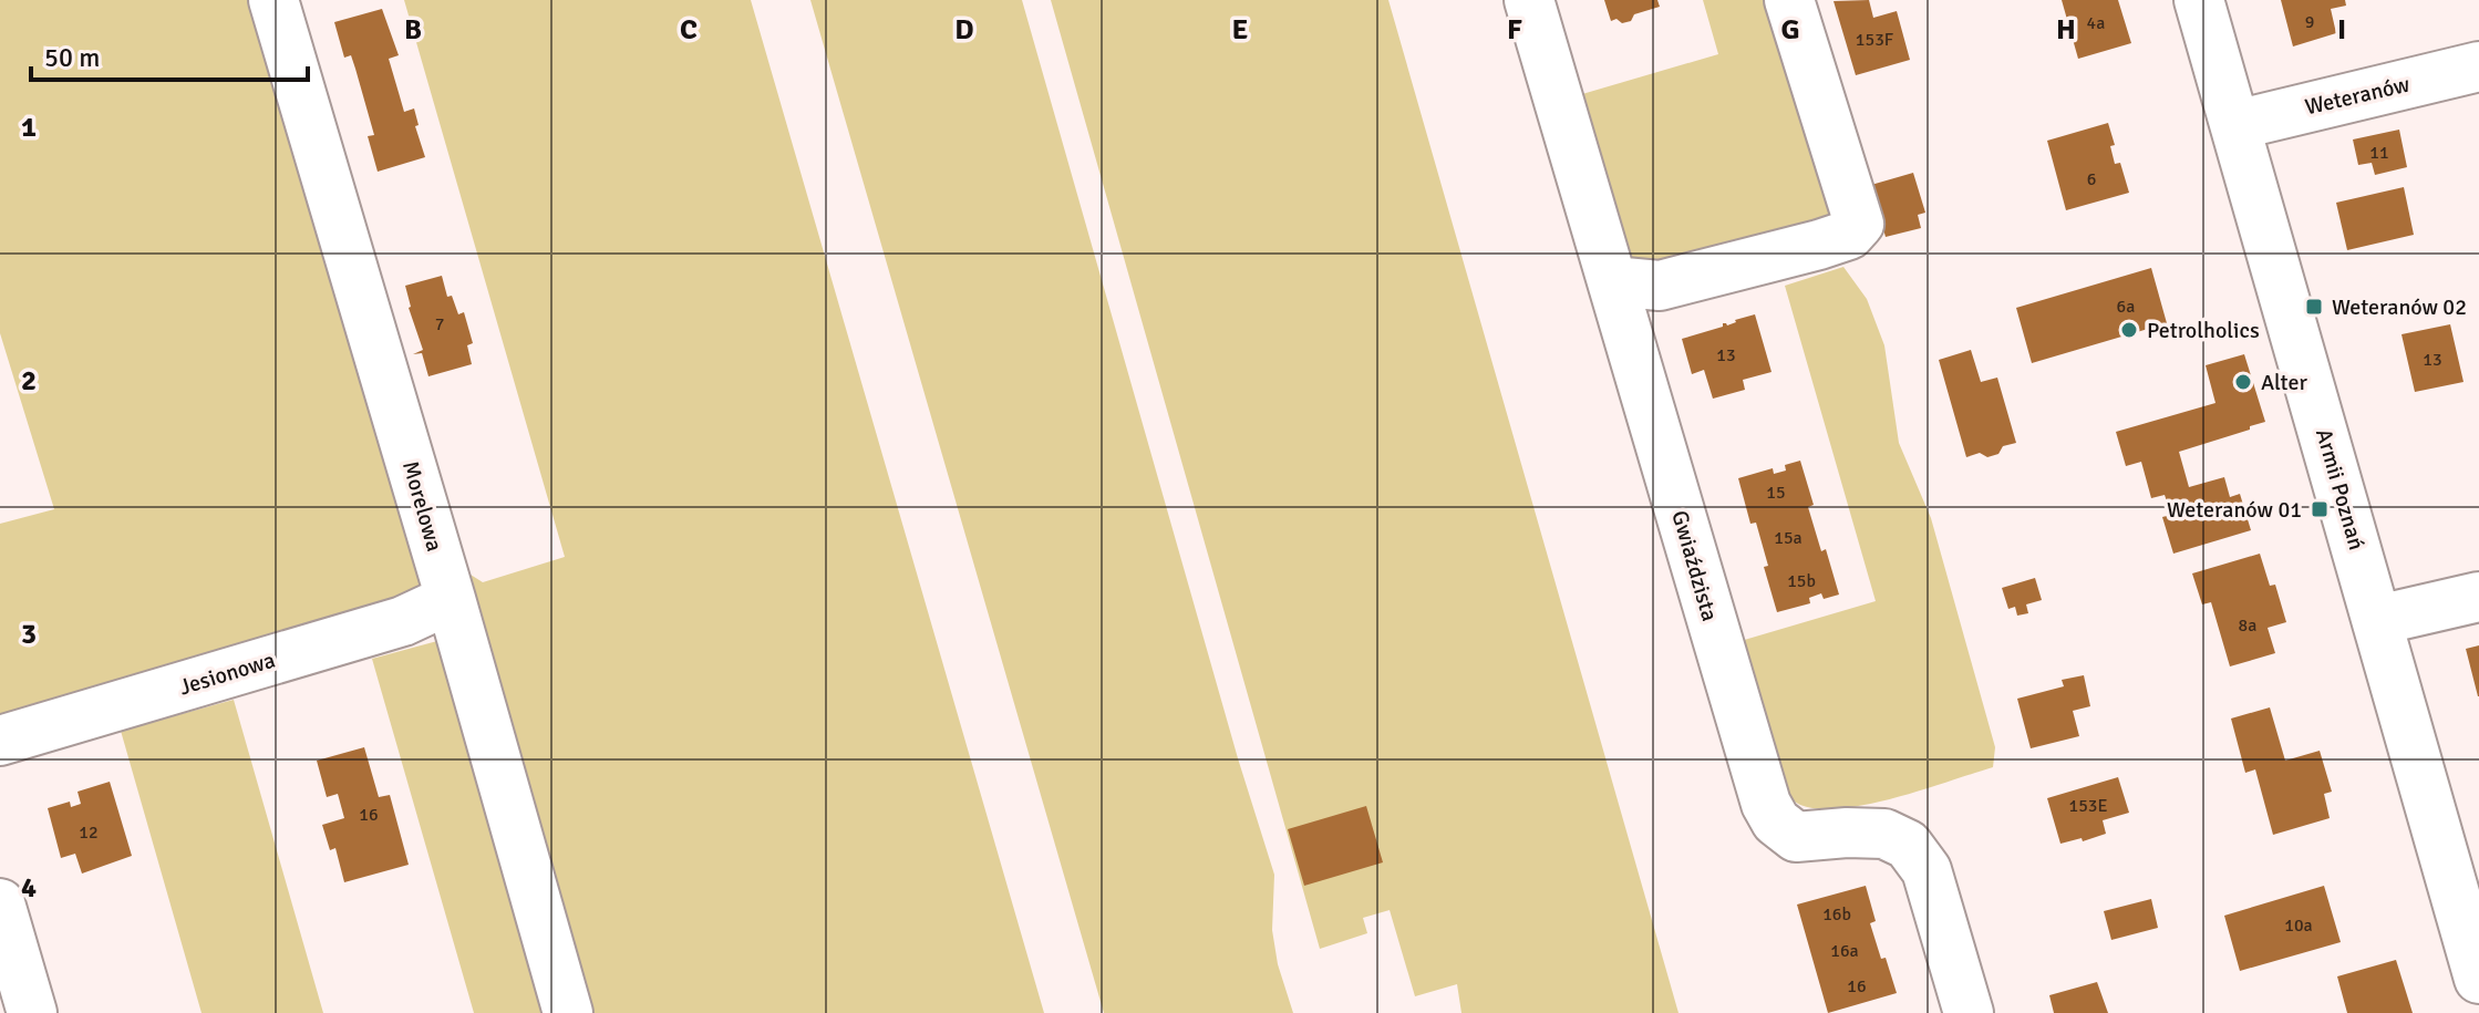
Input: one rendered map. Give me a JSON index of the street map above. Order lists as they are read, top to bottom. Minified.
{"streets":{"street":["Weteranów","Armii Poznań","Morelowa","Gwiaździsta","Jesionowa"]},"crossings":[["Weteranów","Armii Poznań"],["Morelowa","Jesionowa"]],"places":{"transit":["Weteranów 02","Weteranów 01"],"other":["Petrolholics","Alter"]},"house_numbers":["9","4a","153F","11","6","6a","7","13","13","15","15a","15b","8a","153E","16","12","16b","10a","16a","16"],"scale_bar":"50 m","grid":{"columns":["B","C","D","E","F","G","H","I"],"rows":["1","2","3","4"]}}
